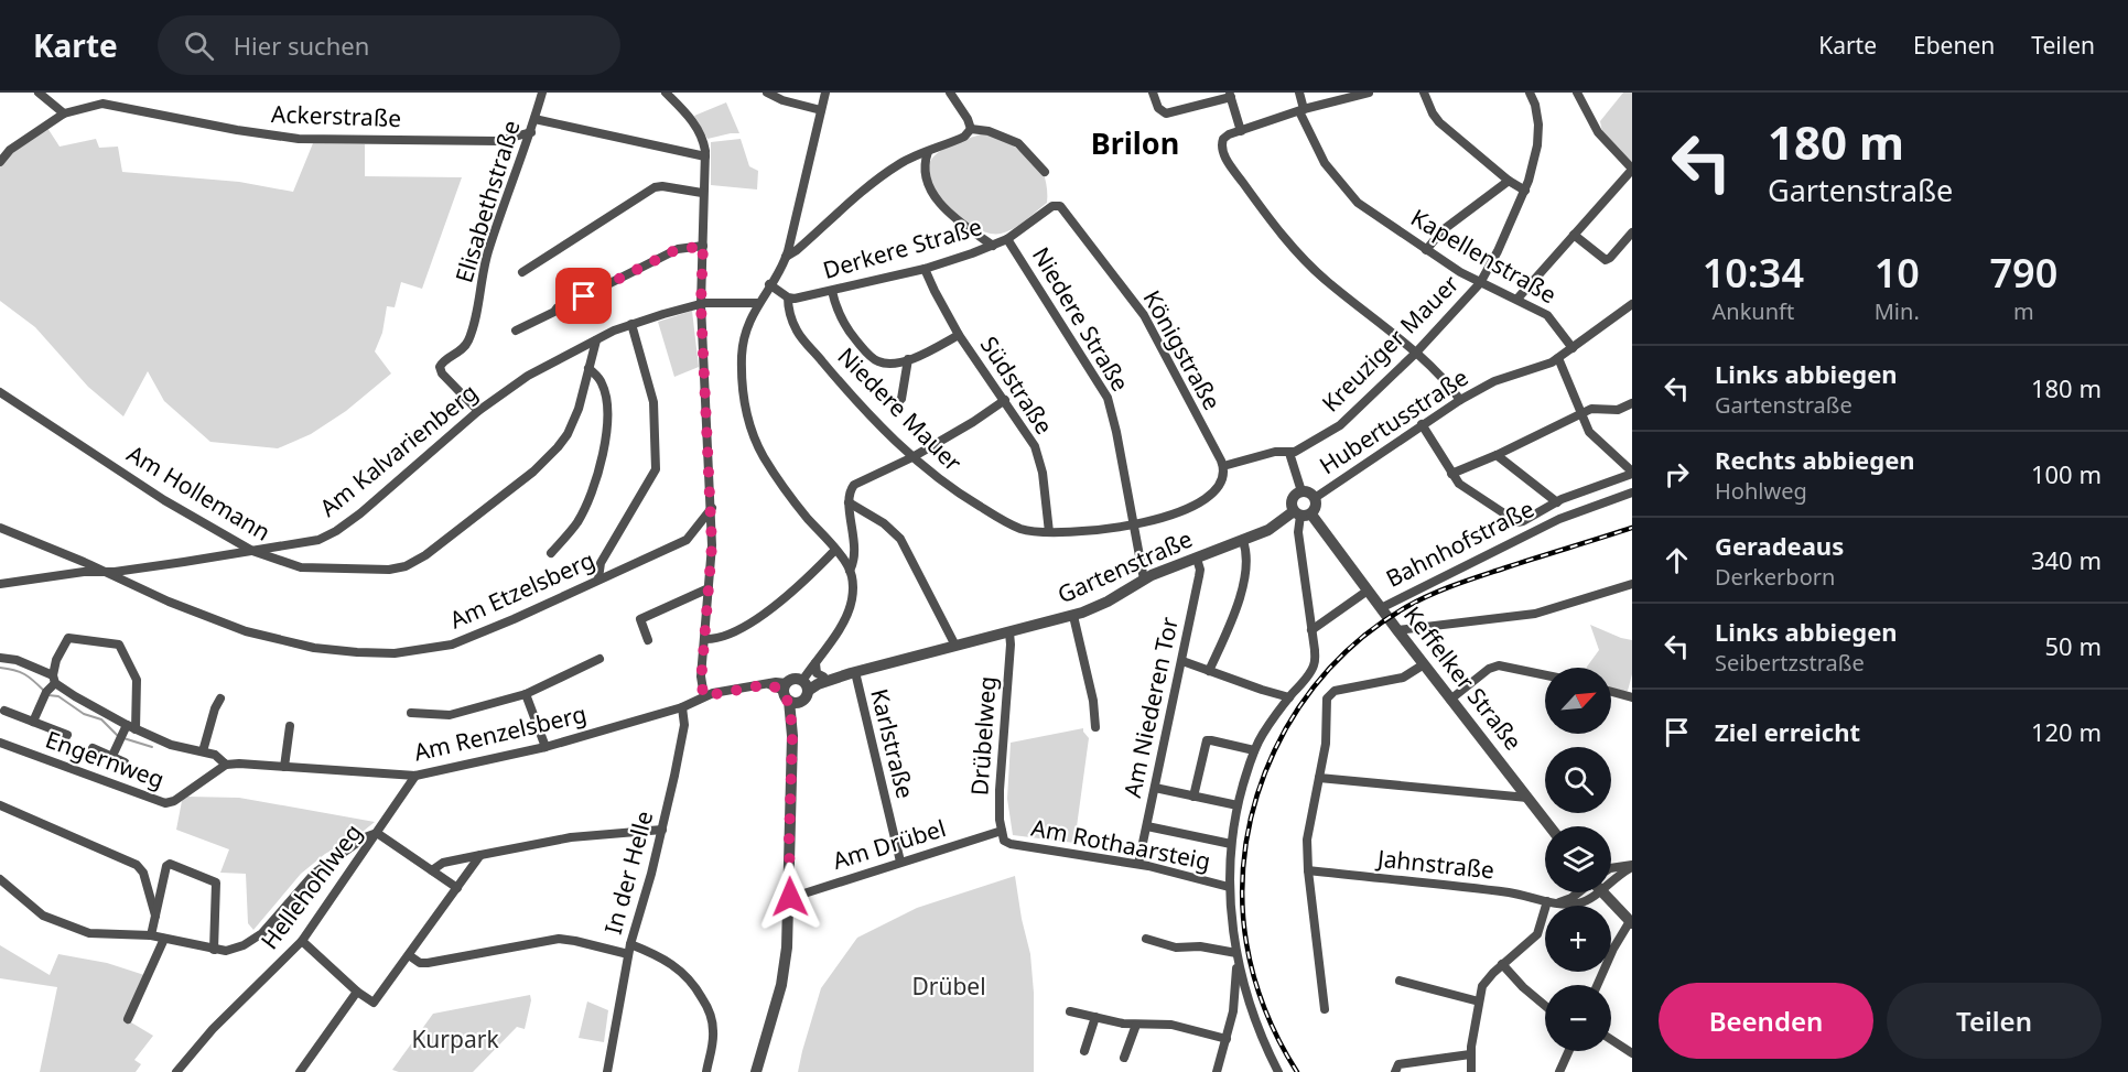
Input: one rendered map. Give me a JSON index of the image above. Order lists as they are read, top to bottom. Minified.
{"streets":{"street":["Ackerstraße","Elisabethstraße","Derkere Straße","Kapellenstraße","Niedere Straße","Kreuziger Mauer","Königstraße","Südstraße","Niedere Mauer","Hubertusstraße","Am Kalvarienberg","Am Hollemann","Bahnhofstraße","Gartenstraße","Am Etzelsberg","Keffelker Straße","Am Niederen Tor","Am Renzelsberg","Drübelweg","Karlstraße","Engernweg","Am Drübel","Am Rothaarsteig","Jahnstraße","In der Helle","Hellehohlweg"]},"crossings":[["Ackerstraße","Elisabethstraße"],["Elisabethstraße","Am Kalvarienberg"],["Derkere Straße","Niedere Straße"],["Derkere Straße","Königstraße"],["Derkere Straße","Südstraße"],["Derkere Straße","Niedere Mauer"],["Kapellenstraße","Kreuziger Mauer"],["Kapellenstraße","Hubertusstraße"],["Niedere Straße","Niedere Mauer"],["Niedere Straße","Gartenstraße"],["Königstraße","Niedere Mauer"],["Südstraße","Niedere Mauer"],["Hubertusstraße","Bahnhofstraße"],["Hubertusstraße","Gartenstraße"],["Am Kalvarienberg","Am Hollemann"],["Am Kalvarienberg","Am Etzelsberg"],["Bahnhofstraße","Gartenstraße"],["Bahnhofstraße","Keffelker Straße"],["Gartenstraße","Am Niederen Tor"],["Gartenstraße","Drübelweg"],["Gartenstraße","Karlstraße"],["Am Niederen Tor","Am Rothaarsteig"],["Am Renzelsberg","Engernweg"],["Am Renzelsberg","In der Helle"],["Am Renzelsberg","Hellehohlweg"],["Drübelweg","Am Drübel"],["Drübelweg","Am Rothaarsteig"],["Karlstraße","Am Drübel"]],"districts":["Brilon"],"parks":["Drübel","Kurpark"],"north":"top right","page":{"header":"Karte","search":"Hier suchen","nav":["Karte","Ebenen","Teilen"],"turn":["180 m","Gartenstraße"],"eta":["10:34","Ankunft","10","Min.","790","m"],"list":[{"name":"Links abbiegen","note":"Gartenstraße","value":"180 m"},{"name":"Rechts abbiegen","note":"Hohlweg","value":"100 m"},{"name":"Geradeaus","note":"Derkerborn","value":"340 m"},{"name":"Links abbiegen","note":"Seibertzstraße","value":"50 m"},{"name":"Ziel erreicht","value":"120 m"}],"map_buttons":["+","−"],"buttons":["Beenden","Teilen"]}}
